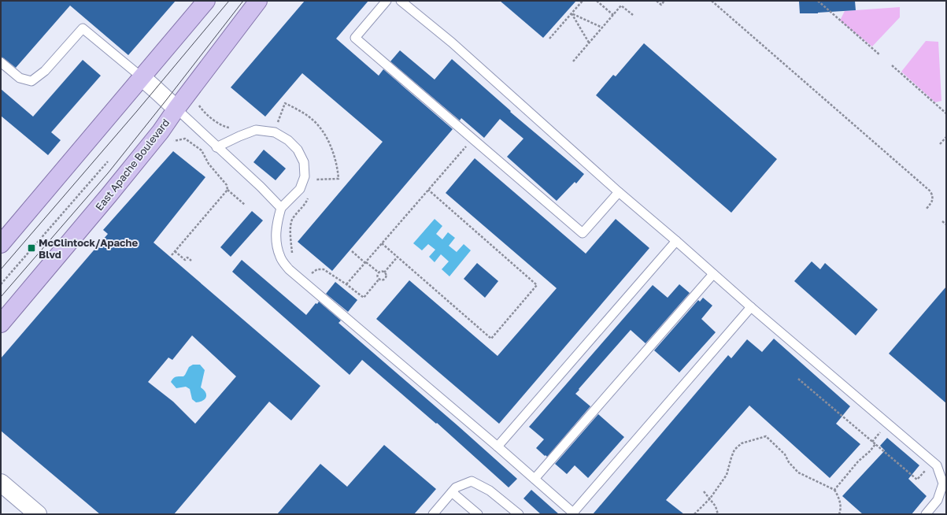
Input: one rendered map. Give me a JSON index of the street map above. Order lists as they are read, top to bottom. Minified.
{"streets":{"main road":["East Apache Boulevard"]},"places":{"transit":["McClintock/Apache Blvd"]}}
